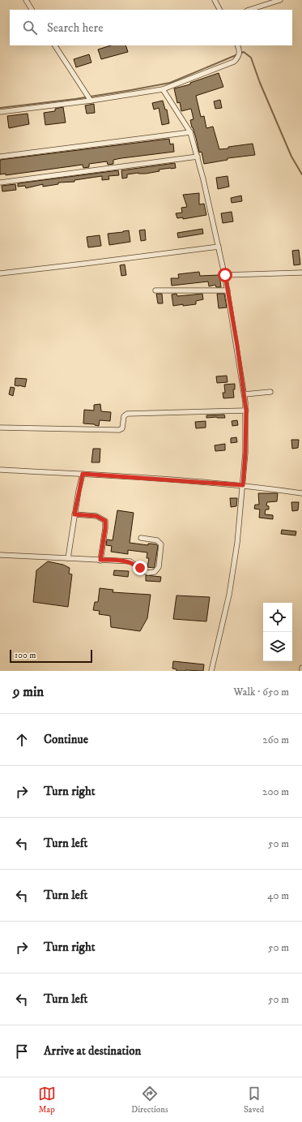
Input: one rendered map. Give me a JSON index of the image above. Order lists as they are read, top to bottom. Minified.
{"scale_bar":"100 m","page":{"search":"Search here","scale":"100 m","heading":["9 min","Walk · 650 m"],"list":[["Continue","260 m"],["Turn right","200 m"],["Turn left","50 m"],["Turn left","40 m"],["Turn right","50 m"],["Turn left","50 m"],"Arrive at destination"],"nav":["Map","Directions","Saved"]}}
